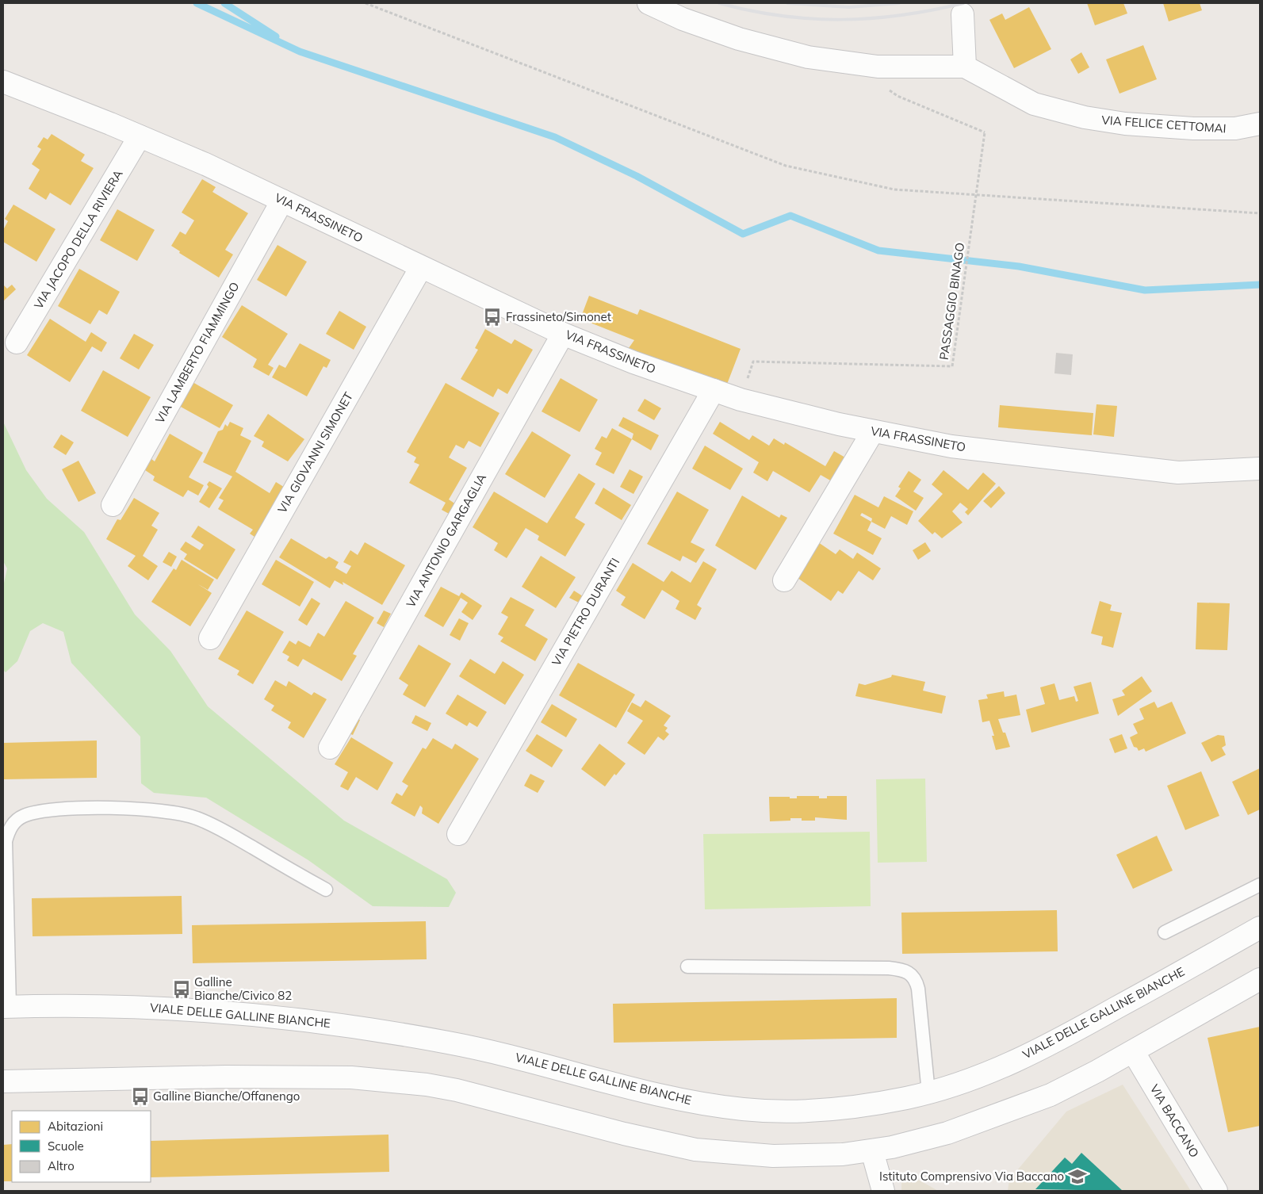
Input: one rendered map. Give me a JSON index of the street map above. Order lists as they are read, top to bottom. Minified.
{"streets":{"street":["VIA FELICE CETTOMAI","VIA FRASSINETO","VIA JACOPO DELLA RIVIERA","VIA LAMBERTO FIAMMINGO","VIA GIOVANNI SIMONET","VIA ANTONIO GARGAGLIA","VIA PIETRO DURANTI","VIALE DELLE GALLINE BIANCHE","VIA BACCANO"],"path":["PASSAGGIO BINAGO"]},"crossings":[["VIA FRASSINETO","VIA JACOPO DELLA RIVIERA"],["VIA FRASSINETO","PASSAGGIO BINAGO"],["VIA FRASSINETO","VIA LAMBERTO FIAMMINGO"],["VIA FRASSINETO","VIA GIOVANNI SIMONET"],["VIA FRASSINETO","VIA ANTONIO GARGAGLIA"],["VIA FRASSINETO","VIA PIETRO DURANTI"]],"places":{"bus stop":["Frassineto/Simonet","Galline Bianche/Civico 82","Galline Bianche/Offanengo"],"school or university":["Istituto Comprensivo Via Baccano"]},"legend":["Abitazioni","Scuole","Altro"]}
